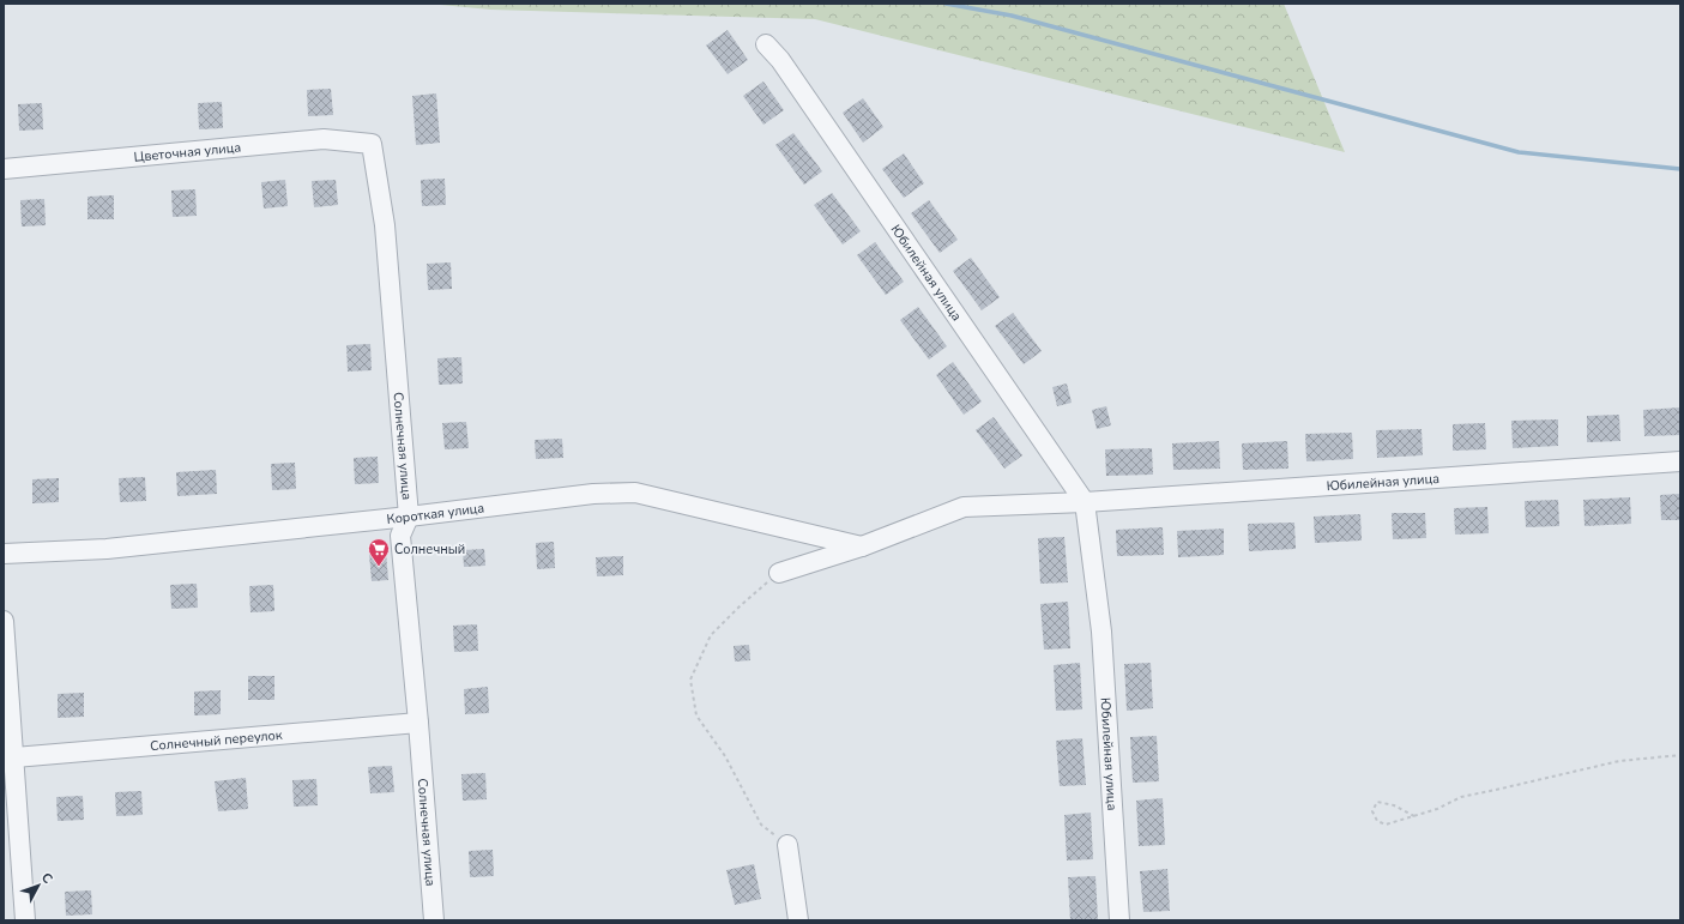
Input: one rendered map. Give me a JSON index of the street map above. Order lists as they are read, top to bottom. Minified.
{"streets":{"street":["Цветочная улица","Юбилейная улица","Солнечная улица","Короткая улица","Солнечный переулок"]},"crossings":[["Цветочная улица","Солнечная улица"],["Юбилейная улица","Короткая улица"],["Солнечная улица","Короткая улица"],["Солнечная улица","Солнечный переулок"]],"places":{"supermarket":["Солнечный"]},"north":"top right"}
